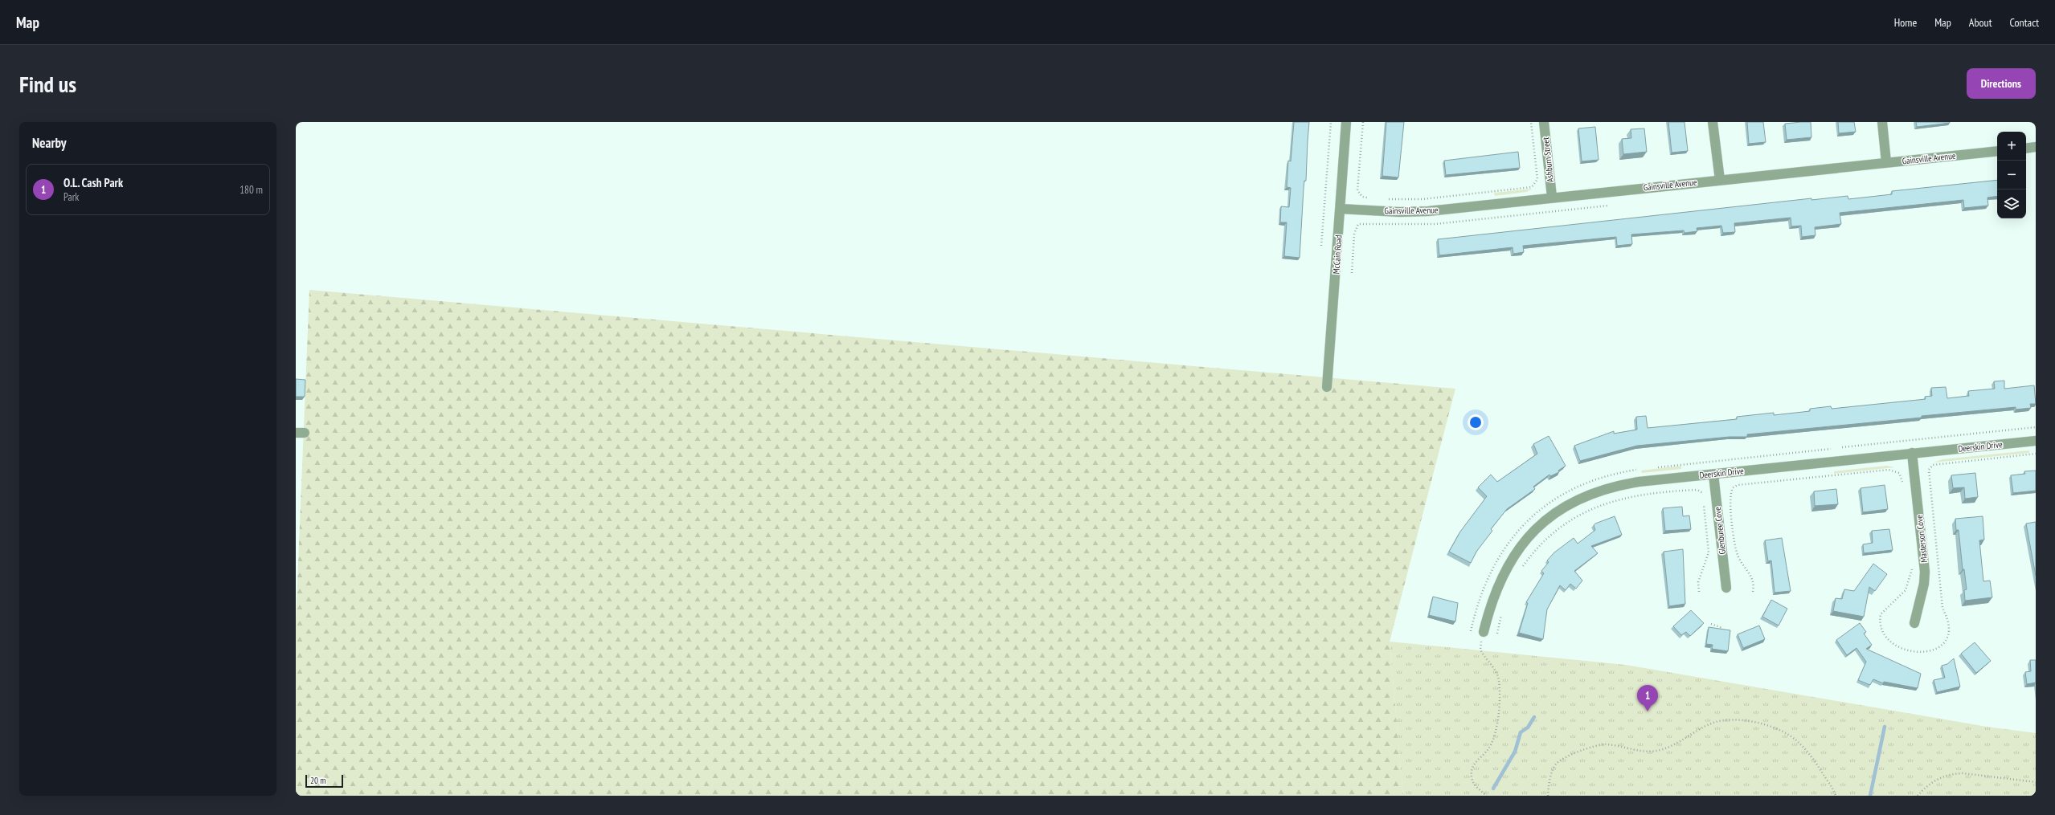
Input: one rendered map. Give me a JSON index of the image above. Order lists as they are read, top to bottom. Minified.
{"streets":{"street":["Gainsville Avenue","Ashburn Street","McCain Road","Deerskin Drive","Glenburee Cove","Masterson Cove"]},"crossings":[["Gainsville Avenue","Ashburn Street"],["Gainsville Avenue","McCain Road"],["Deerskin Drive","Glenburee Cove"],["Deerskin Drive","Masterson Cove"]],"scale_bar":"20 m","page":{"header":"Map","nav":["Home","Map","About","Contact"],"buttons":"Directions","title":"Find us","heading":"Nearby","map_buttons":["+","−"],"list":[{"mark":"1","name":"O.L. Cash Park","note":"Park","value":"180 m"}],"pins":"1","scale":"20 m"}}
